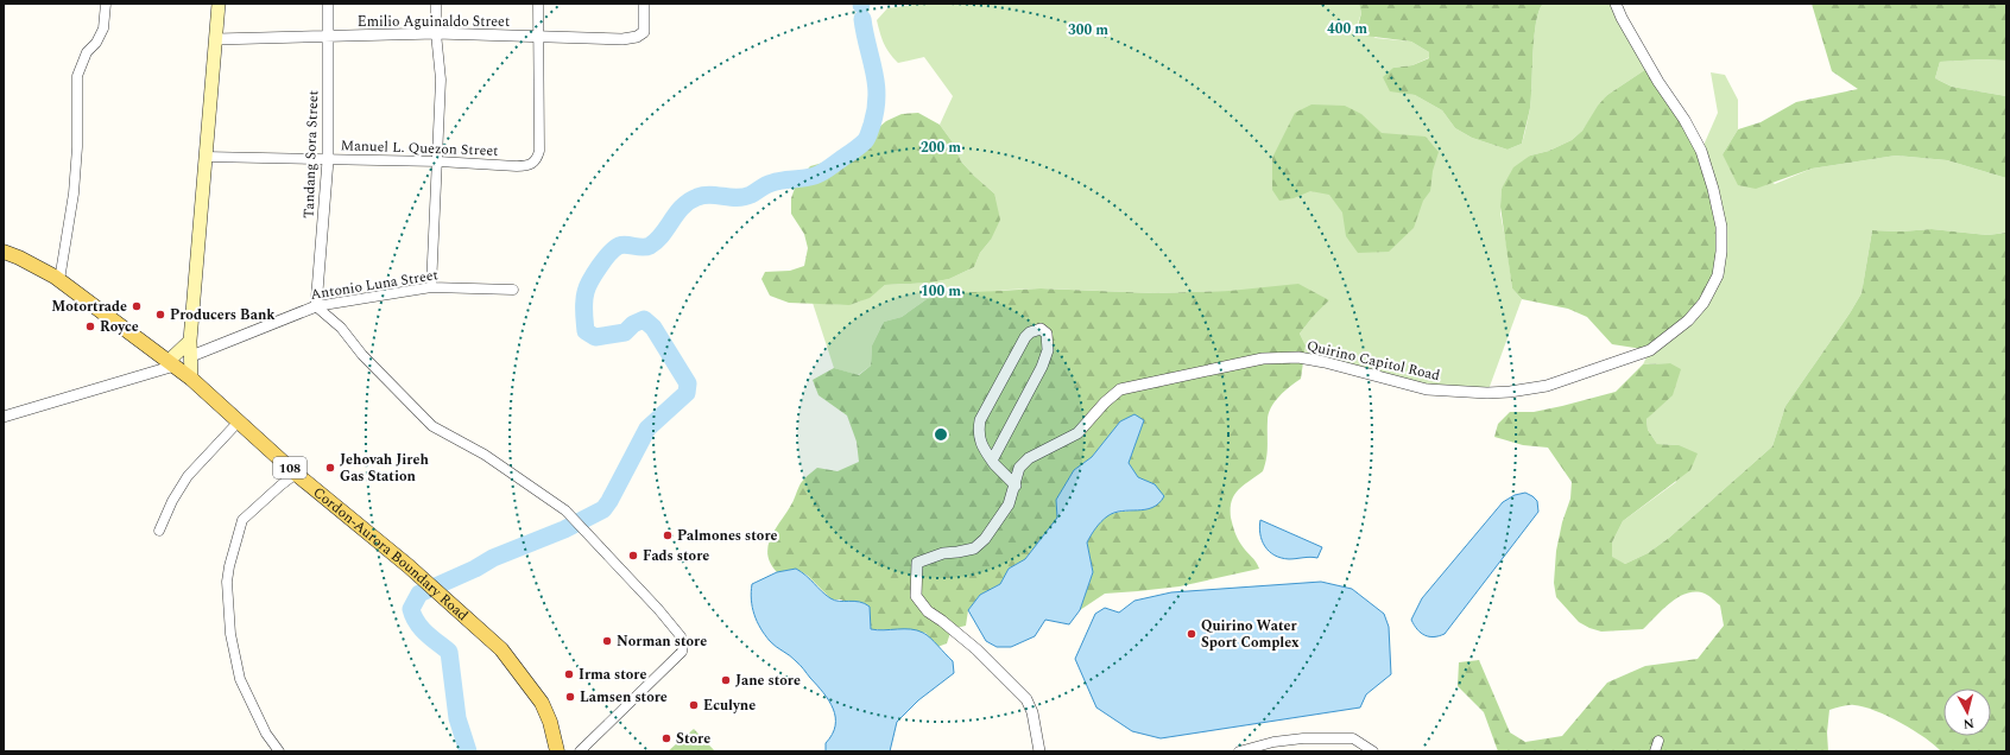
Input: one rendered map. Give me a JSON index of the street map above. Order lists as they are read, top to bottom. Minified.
{"streets":{"main road":["108","Cordon-Aurora Boundary Road"],"street":["Emilio Aguinaldo Street","Manuel L. Quezon Street","Tandang Sora Street","Antonio Luna Street","Quirino Capitol Road"]},"crossings":[["Emilio Aguinaldo Street","Manuel L. Quezon Street"],["Emilio Aguinaldo Street","Tandang Sora Street"],["Manuel L. Quezon Street","Tandang Sora Street"],["Tandang Sora Street","Antonio Luna Street"]],"places":["Motortrade","Producers Bank","Royce","Jehovah Jireh Gas Station","Palmones store","Fads store","Quirino Water Sport Complex","Norman store","Irma store","Jane store","Lamsen store","Eculyne","Store"],"north":"bottom","rings":["400 m","300 m","200 m","100 m"]}
